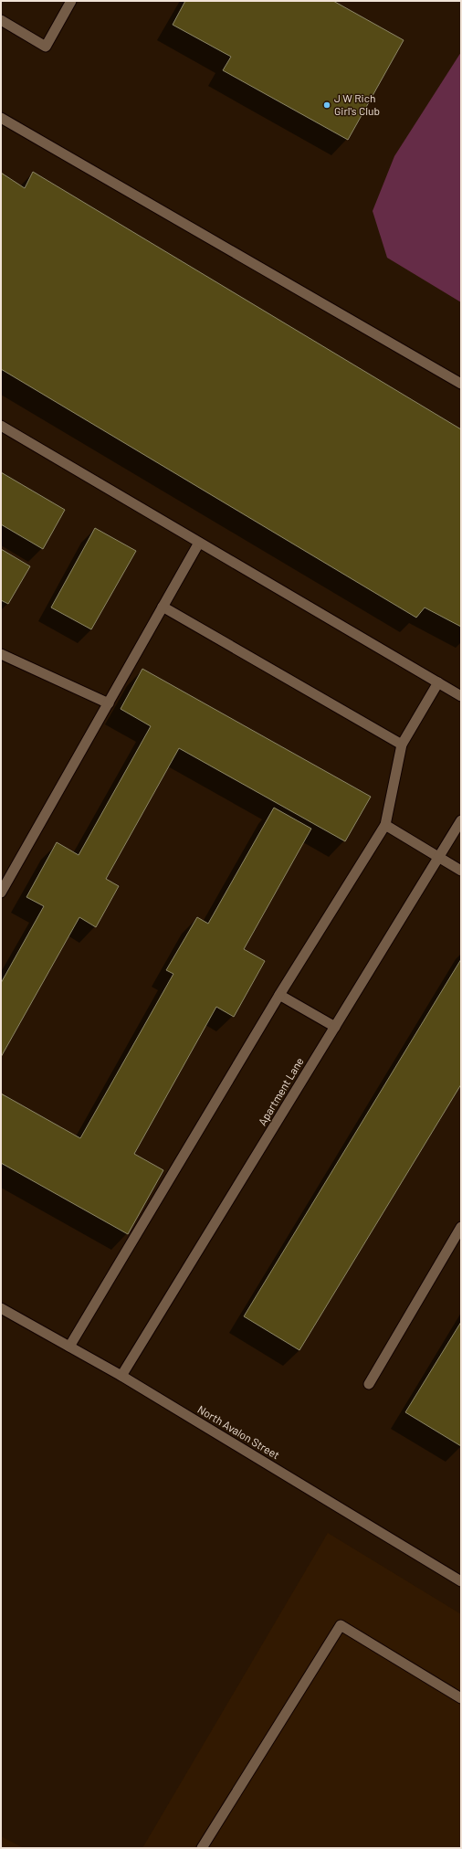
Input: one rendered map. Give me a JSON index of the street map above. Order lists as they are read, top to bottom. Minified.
{"streets":{"street":["Apartment Lane","North Avalon Street"]},"crossings":[["Apartment Lane","North Avalon Street"]],"places":["J W Rich Girl's Club"]}
